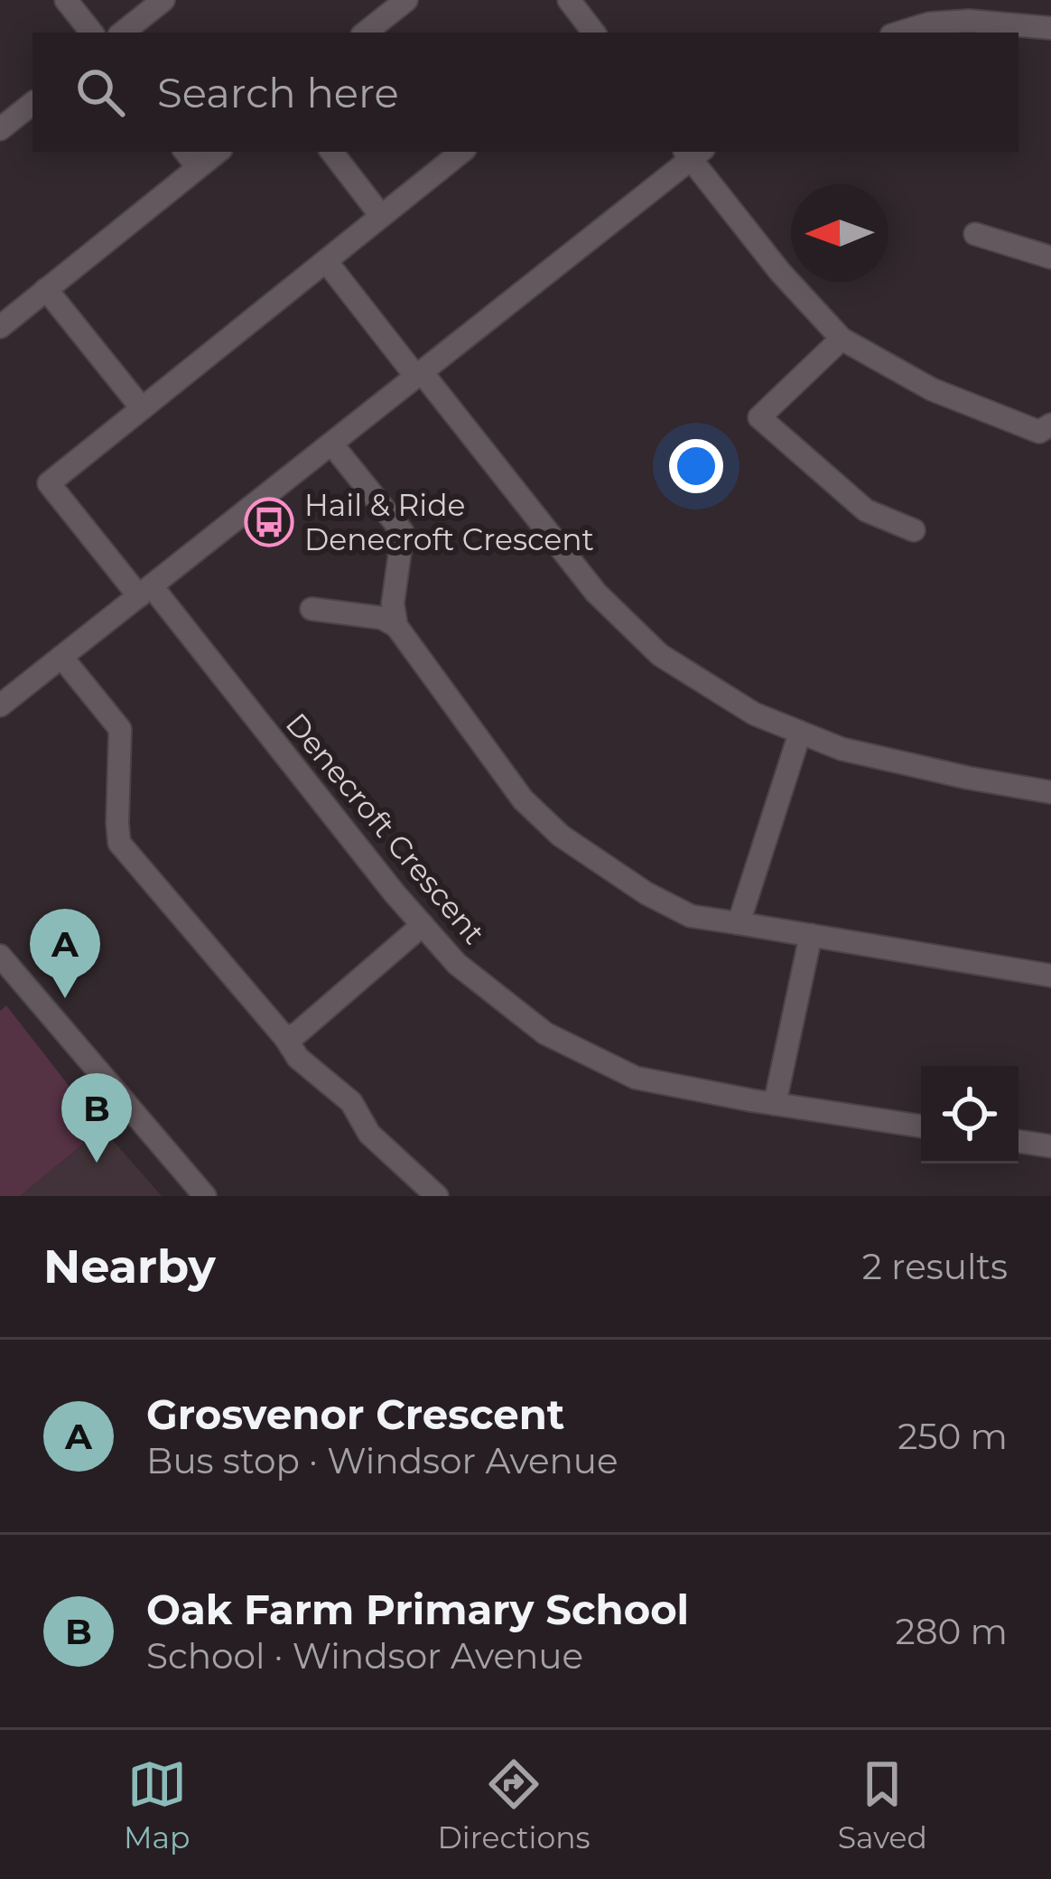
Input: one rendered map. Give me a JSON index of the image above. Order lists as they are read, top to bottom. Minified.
{"streets":{"street":["Denecroft Crescent"]},"places":{"bus stop":["Hail & Ride Denecroft Crescent"]},"north":"left","page":{"search":"Search here","pins":["A","B"],"heading":["Nearby","2 results"],"list":[{"mark":"A","name":"Grosvenor Crescent","note":"Bus stop · Windsor Avenue","value":"250 m"},{"mark":"B","name":"Oak Farm Primary School","note":"School · Windsor Avenue","value":"280 m"}],"nav":["Map","Directions","Saved"]}}
